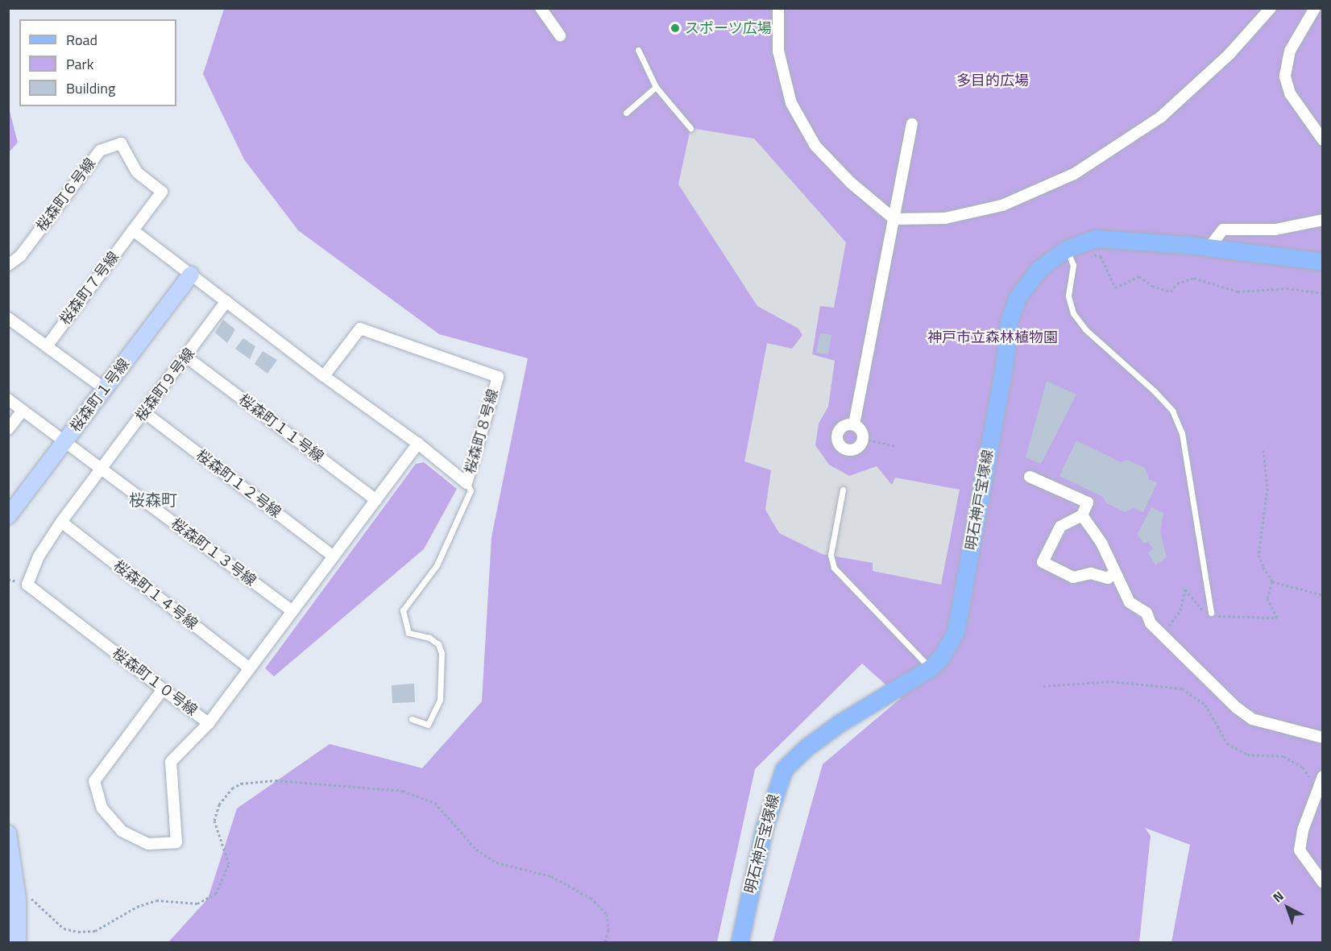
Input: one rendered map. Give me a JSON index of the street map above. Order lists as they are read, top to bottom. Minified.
{"streets":{"main road":["明石神戸宝塚線"],"street":["桜森町６号線","桜森町７号線","桜森町９号線","桜森町１号線","桜森町１１号線","桜森町８号線","桜森町１２号線","桜森町１３号線","桜森町１４号線","桜森町１０号線"]},"crossings":[["桜森町６号線","桜森町７号線"],["桜森町９号線","桜森町１１号線"],["桜森町９号線","桜森町８号線"],["桜森町９号線","桜森町１２号線"],["桜森町９号線","桜森町１３号線"],["桜森町９号線","桜森町１０号線"],["桜森町１号線","桜森町８号線"],["桜森町１号線","桜森町１３号線"],["桜森町１１号線","桜森町１０号線"],["桜森町８号線","桜森町１０号線"],["桜森町１２号線","桜森町１０号線"],["桜森町１３号線","桜森町１０号線"],["桜森町１４号線","桜森町１０号線"]],"districts":["桜森町"],"parks":["多目的広場","神戸市立森林植物園"],"places":["スポーツ広場"],"legend":["Road","Park","Building"],"north":"top left"}
